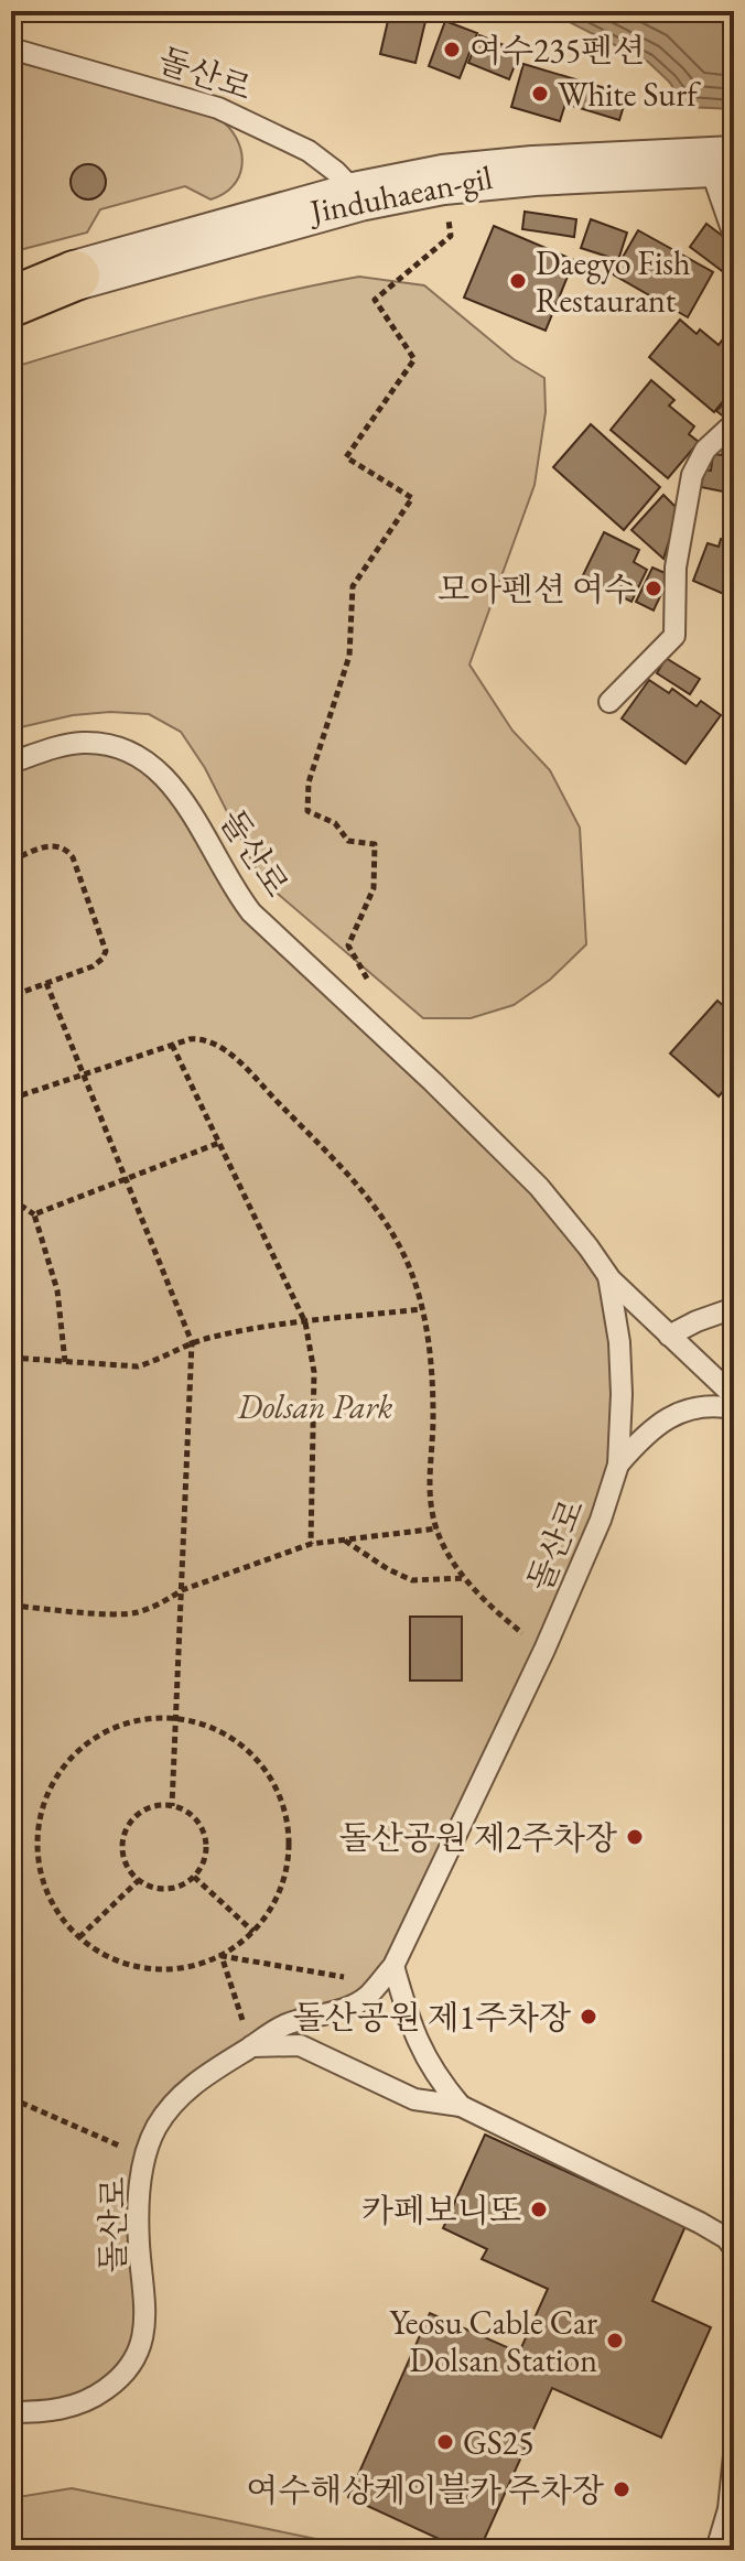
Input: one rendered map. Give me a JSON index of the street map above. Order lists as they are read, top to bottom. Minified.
{"streets":{"street":["Jinduhaean-gil"],"lane":["돌산로"]},"crossings":[["돌산로","Jinduhaean-gil"]],"parks":["Dolsan Park"],"places":["여수235펜션","White Surf","Daegyo Fish Restaurant","모아펜션 여수","돌산공원 제2주차장","돌산공원 제1주차장","카페보니또","Yeosu Cable Car Dolsan Station","GS25","여수해상케이블카 주차장"]}
